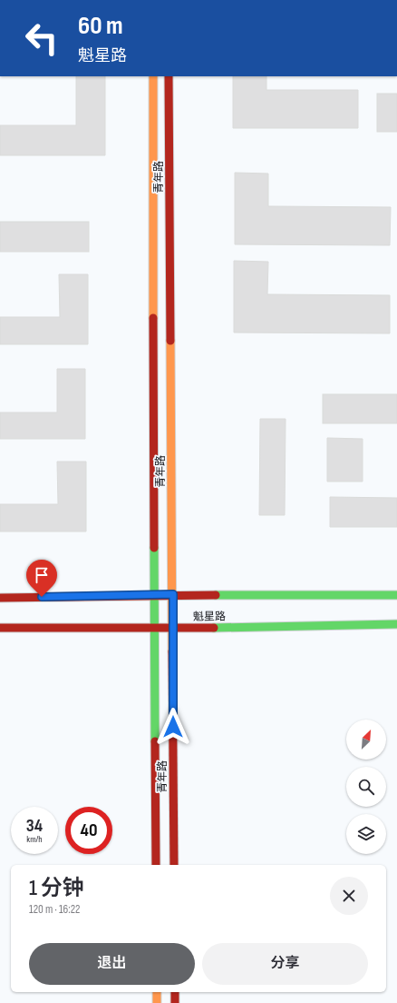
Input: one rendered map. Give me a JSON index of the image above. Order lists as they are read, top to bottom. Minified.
{"streets":{"street":["青年路","魁星路"]},"crossings":[["青年路","魁星路"]],"north":"top right","page":{"turn":["60 m","魁星路"],"speed":"34 km/h","limit":"40","heading":["1 分钟","120 m · 16:22"],"buttons":["退出","分享"]}}
